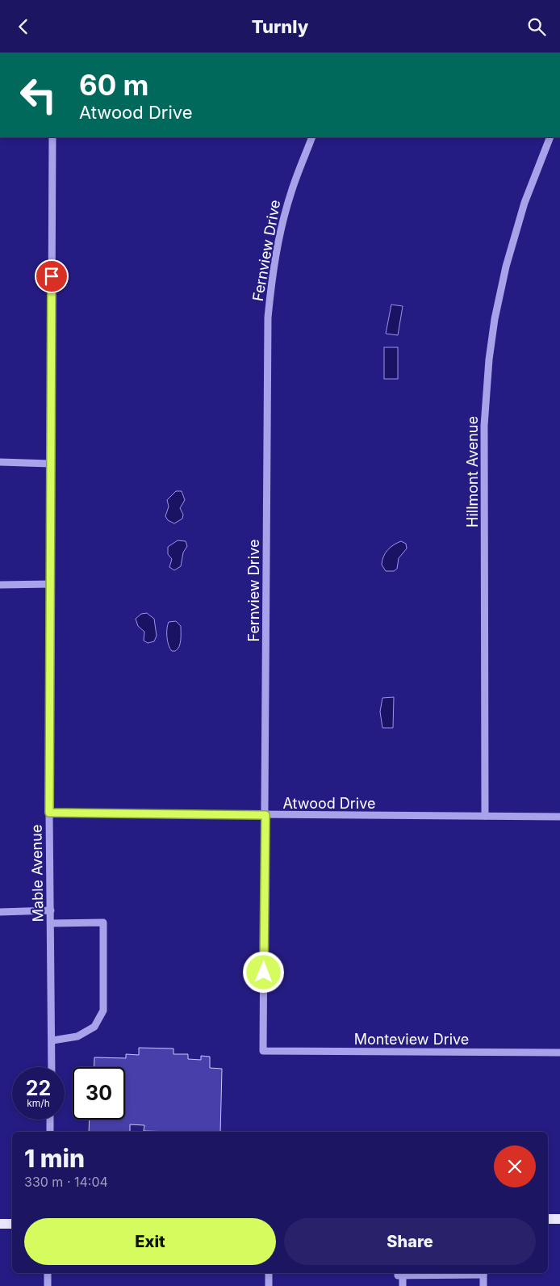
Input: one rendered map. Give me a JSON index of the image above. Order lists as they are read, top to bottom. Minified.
{"streets":{"street":["Fernview Drive","Hillmont Avenue","Atwood Drive","Mable Avenue","Monteview Drive"]},"crossings":[["Fernview Drive","Atwood Drive"],["Fernview Drive","Monteview Drive"],["Hillmont Avenue","Atwood Drive"],["Atwood Drive","Mable Avenue"]],"page":{"header":"Turnly","turn":["60 m","Atwood Drive"],"speed":"22 km/h","limit":"30","heading":["1 min","330 m · 14:04"],"buttons":["Exit","Share"]}}
